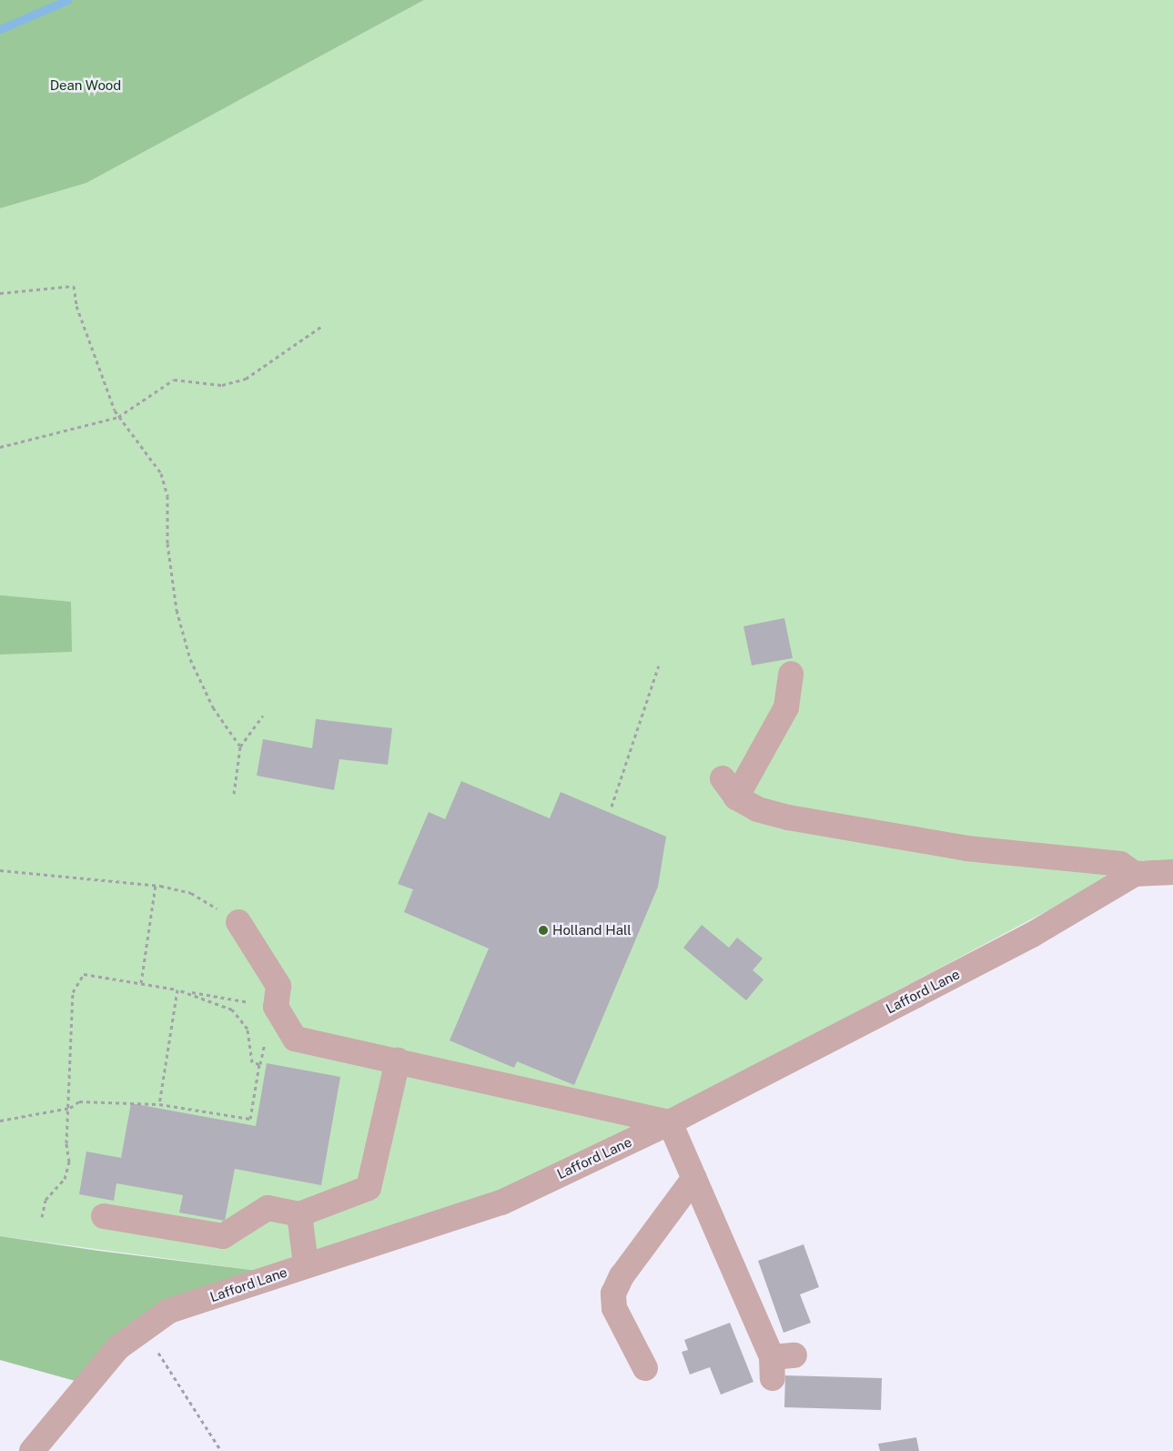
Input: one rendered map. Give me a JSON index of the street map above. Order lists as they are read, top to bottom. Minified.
{"streets":{"street":["Lafford Lane"]},"parks":["Dean Wood"],"places":["Holland Hall"]}
